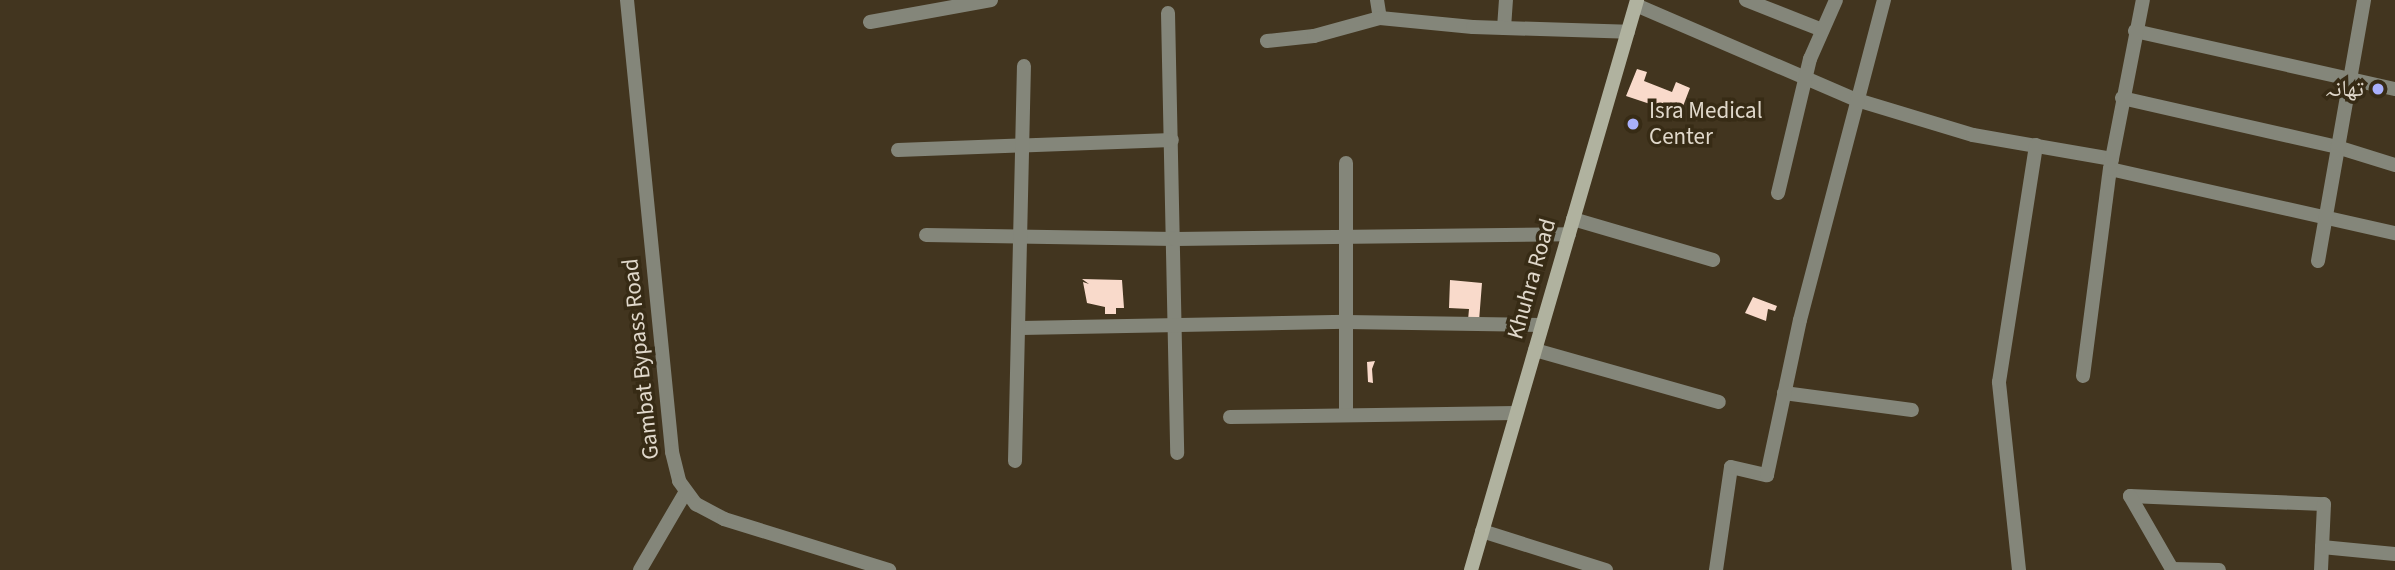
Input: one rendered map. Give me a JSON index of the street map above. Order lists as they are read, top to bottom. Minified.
{"streets":{"main road":["Khuhra Road"],"street":["Gambat Bypass Road"]},"places":["تھانہ","Isra Medical Center"]}
